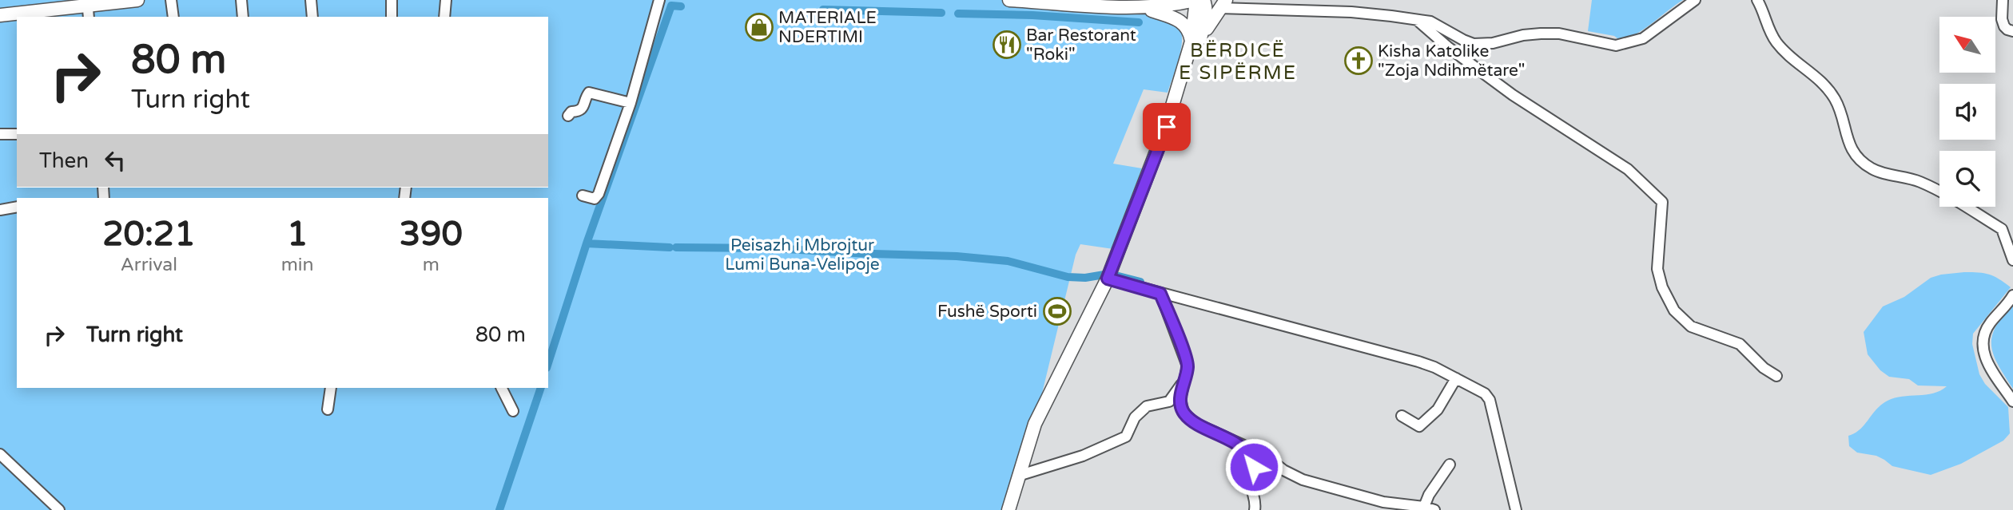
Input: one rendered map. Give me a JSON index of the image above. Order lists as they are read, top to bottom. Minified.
{"districts":["BËRDICË E SIPËRME"],"parks":["Peisazh i Mbrojtur Lumi Buna-Velipoje"],"places":{"shop":["MATERIALE NDERTIMI"],"restaurant":["Bar Restorant \"Roki\""],"church":["Kisha Katolike \"Zoja Ndihmëtare\""],"sports":["Fushë Sporti"]},"north":"top left","page":{"turn":["80 m","Turn right"],"then":"Then","eta":["20:21","Arrival","1","min","390","m"],"list":[{"name":"Turn right","value":"80 m"}]}}
